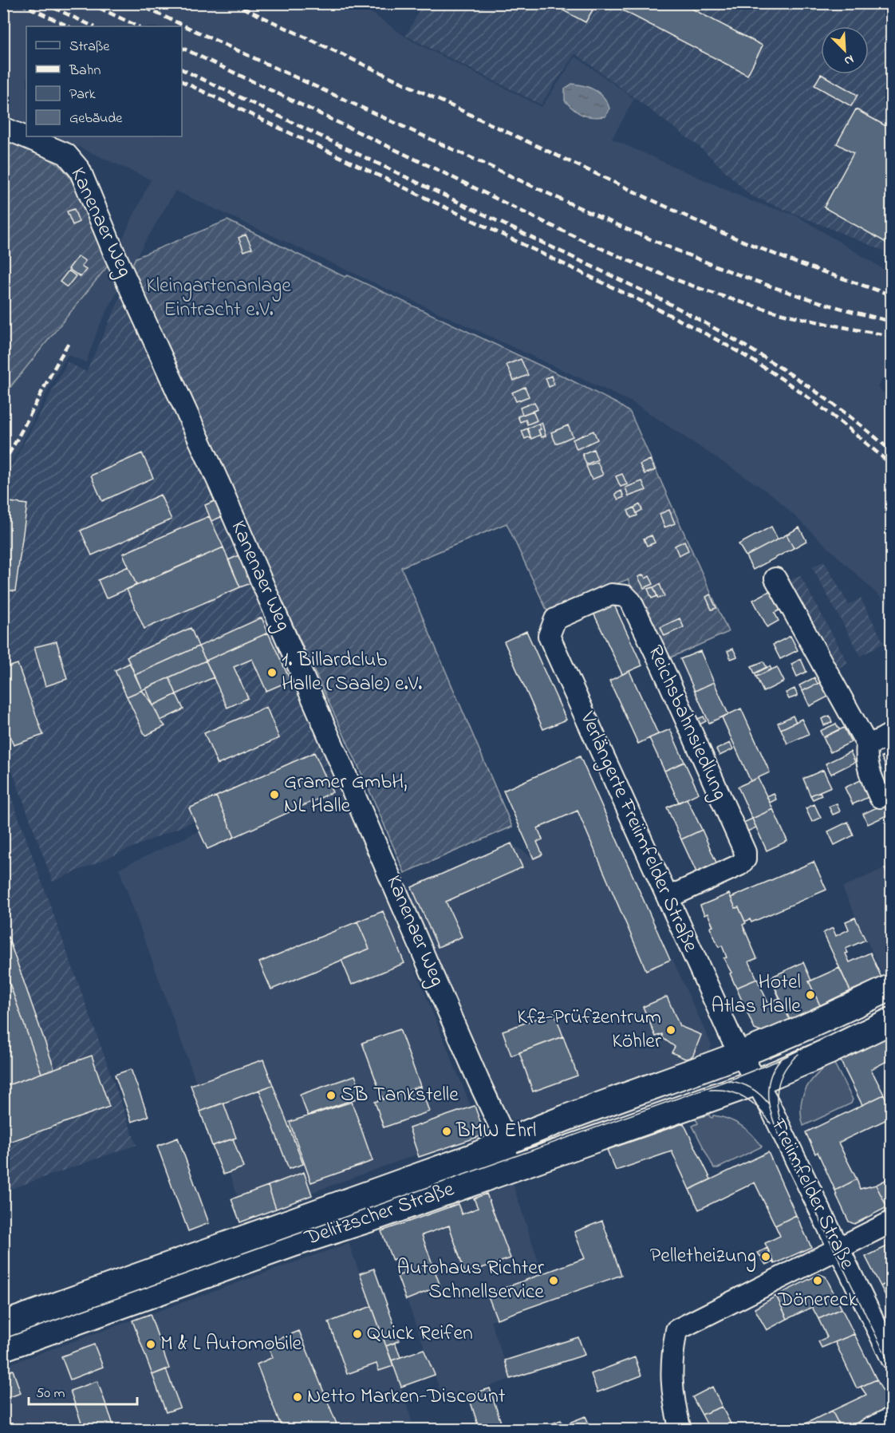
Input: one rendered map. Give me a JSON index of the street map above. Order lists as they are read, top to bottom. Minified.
{"streets":{"main road":["Delitzscher Straße"],"street":["Kanenaer Weg","Reichsbahnsiedlung","Verlängerte Freiimfelder Straße","Freiimfelder Straße"]},"crossings":[["Kanenaer Weg","Delitzscher Straße"],["Reichsbahnsiedlung","Verlängerte Freiimfelder Straße"],["Verlängerte Freiimfelder Straße","Delitzscher Straße"],["Freiimfelder Straße","Delitzscher Straße"]],"parks":["Kleingartenanlage Eintracht e.V."],"places":["1. Billardclub Halle (Saale) e.V.","Gramer GmbH, NL Halle","Hotel Atlas Halle","Kfz-Prüfzentrum Köhler","SB Tankstelle","BMW Ehrl","Pelletheizung","Autohaus Richter Schnellservice","Dönereck","Quick Reifen","M & L Automobile","Netto Marken-Discount"],"legend":["Straße","Bahn","Park","Gebäude"],"scale_bar":"50 m","north":"bottom right"}
